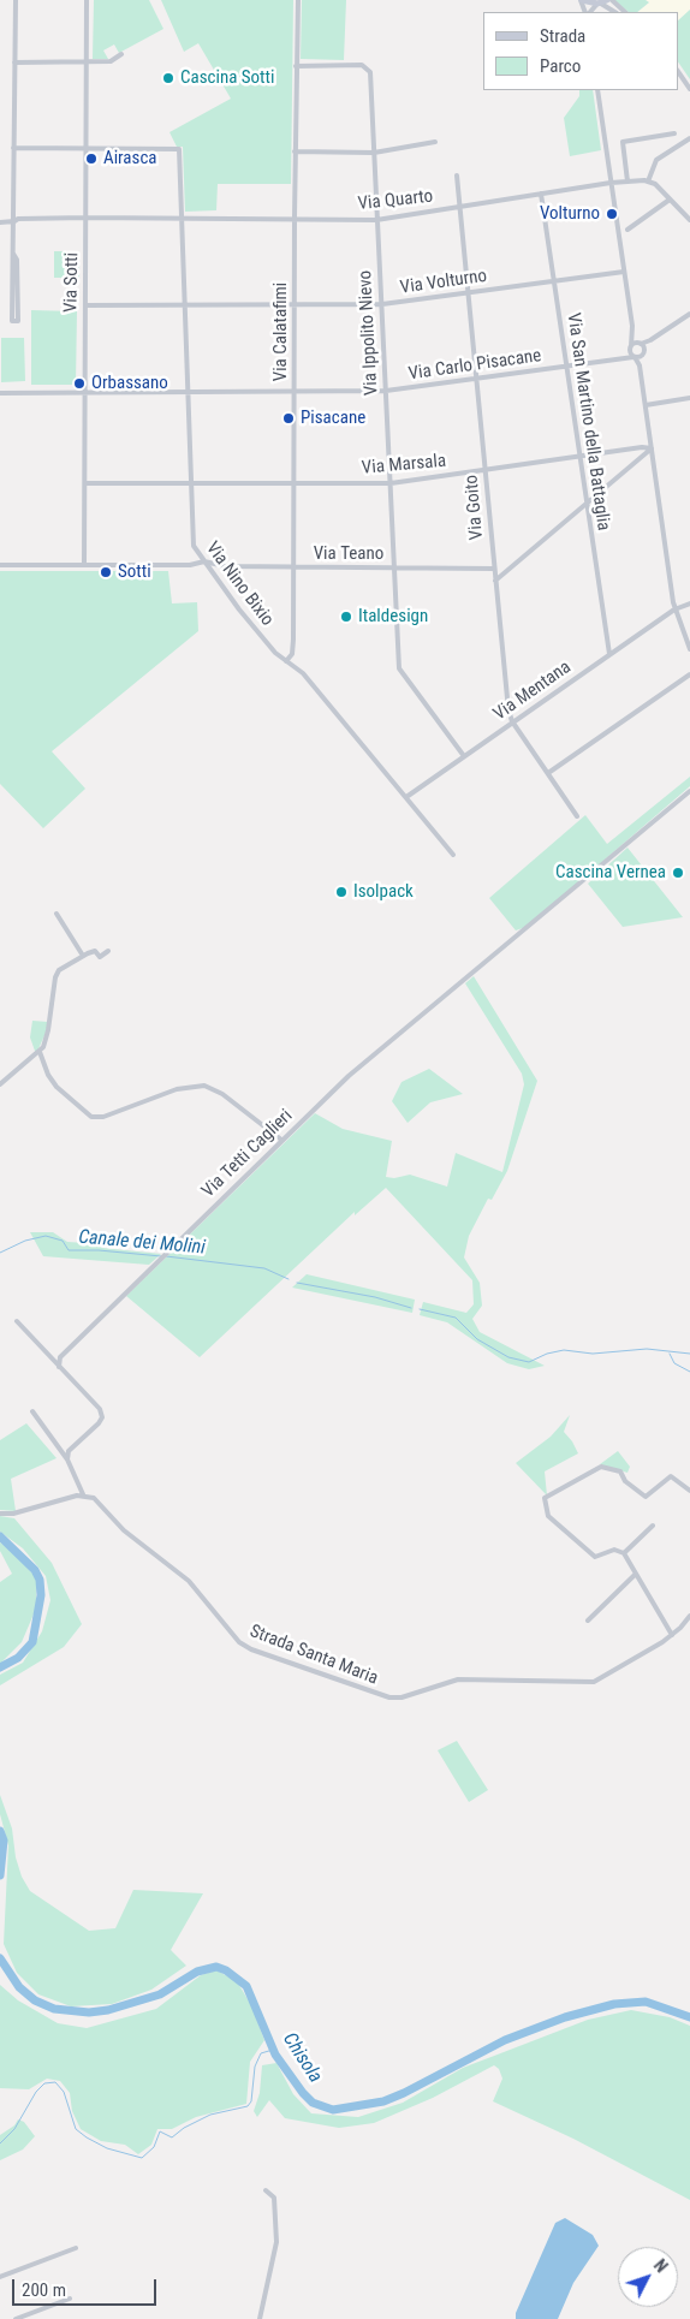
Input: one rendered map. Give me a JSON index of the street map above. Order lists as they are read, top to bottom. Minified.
{"streets":{"street":["Via Quarto","Via Sotti","Via Volturno","Via Calatafimi","Via Ippolito Nievo","Via Carlo Pisacane","Via San Martino della Battaglia","Via Marsala","Via Goito","Via Teano","Via Nino Bixio","Via Mentana","Via Tetti Caglieri","Strada Santa Maria"]},"crossings":[["Via Quarto","Via Sotti"],["Via Quarto","Via Calatafimi"],["Via Quarto","Via Ippolito Nievo"],["Via Quarto","Via San Martino della Battaglia"],["Via Quarto","Via Goito"],["Via Quarto","Via Nino Bixio"],["Via Sotti","Via Volturno"],["Via Sotti","Via Carlo Pisacane"],["Via Sotti","Via Marsala"],["Via Sotti","Via Teano"],["Via Sotti","Via Nino Bixio"],["Via Volturno","Via Calatafimi"],["Via Volturno","Via Ippolito Nievo"],["Via Volturno","Via San Martino della Battaglia"],["Via Volturno","Via Goito"],["Via Volturno","Via Nino Bixio"],["Via Calatafimi","Via Ippolito Nievo"],["Via Calatafimi","Via Carlo Pisacane"],["Via Calatafimi","Via Marsala"],["Via Calatafimi","Via Teano"],["Via Calatafimi","Via Nino Bixio"],["Via Ippolito Nievo","Via Carlo Pisacane"],["Via Ippolito Nievo","Via Marsala"],["Via Ippolito Nievo","Via Teano"],["Via Ippolito Nievo","Via Mentana"],["Via Carlo Pisacane","Via San Martino della Battaglia"],["Via Carlo Pisacane","Via Goito"],["Via Carlo Pisacane","Via Nino Bixio"],["Via San Martino della Battaglia","Via Marsala"],["Via San Martino della Battaglia","Via Mentana"],["Via Marsala","Via Goito"],["Via Marsala","Via Nino Bixio"],["Via Goito","Via Teano"],["Via Goito","Via Mentana"],["Via Teano","Via Nino Bixio"],["Via Nino Bixio","Via Mentana"]],"water":["Canale dei Molini","Chisola"],"places":["Cascina Sotti","Airasca","Volturno","Orbassano","Pisacane","Sotti","Italdesign","Cascina Vernea","Isolpack"],"legend":["Strada","Parco"],"scale_bar":"200 m","north":"top right"}
